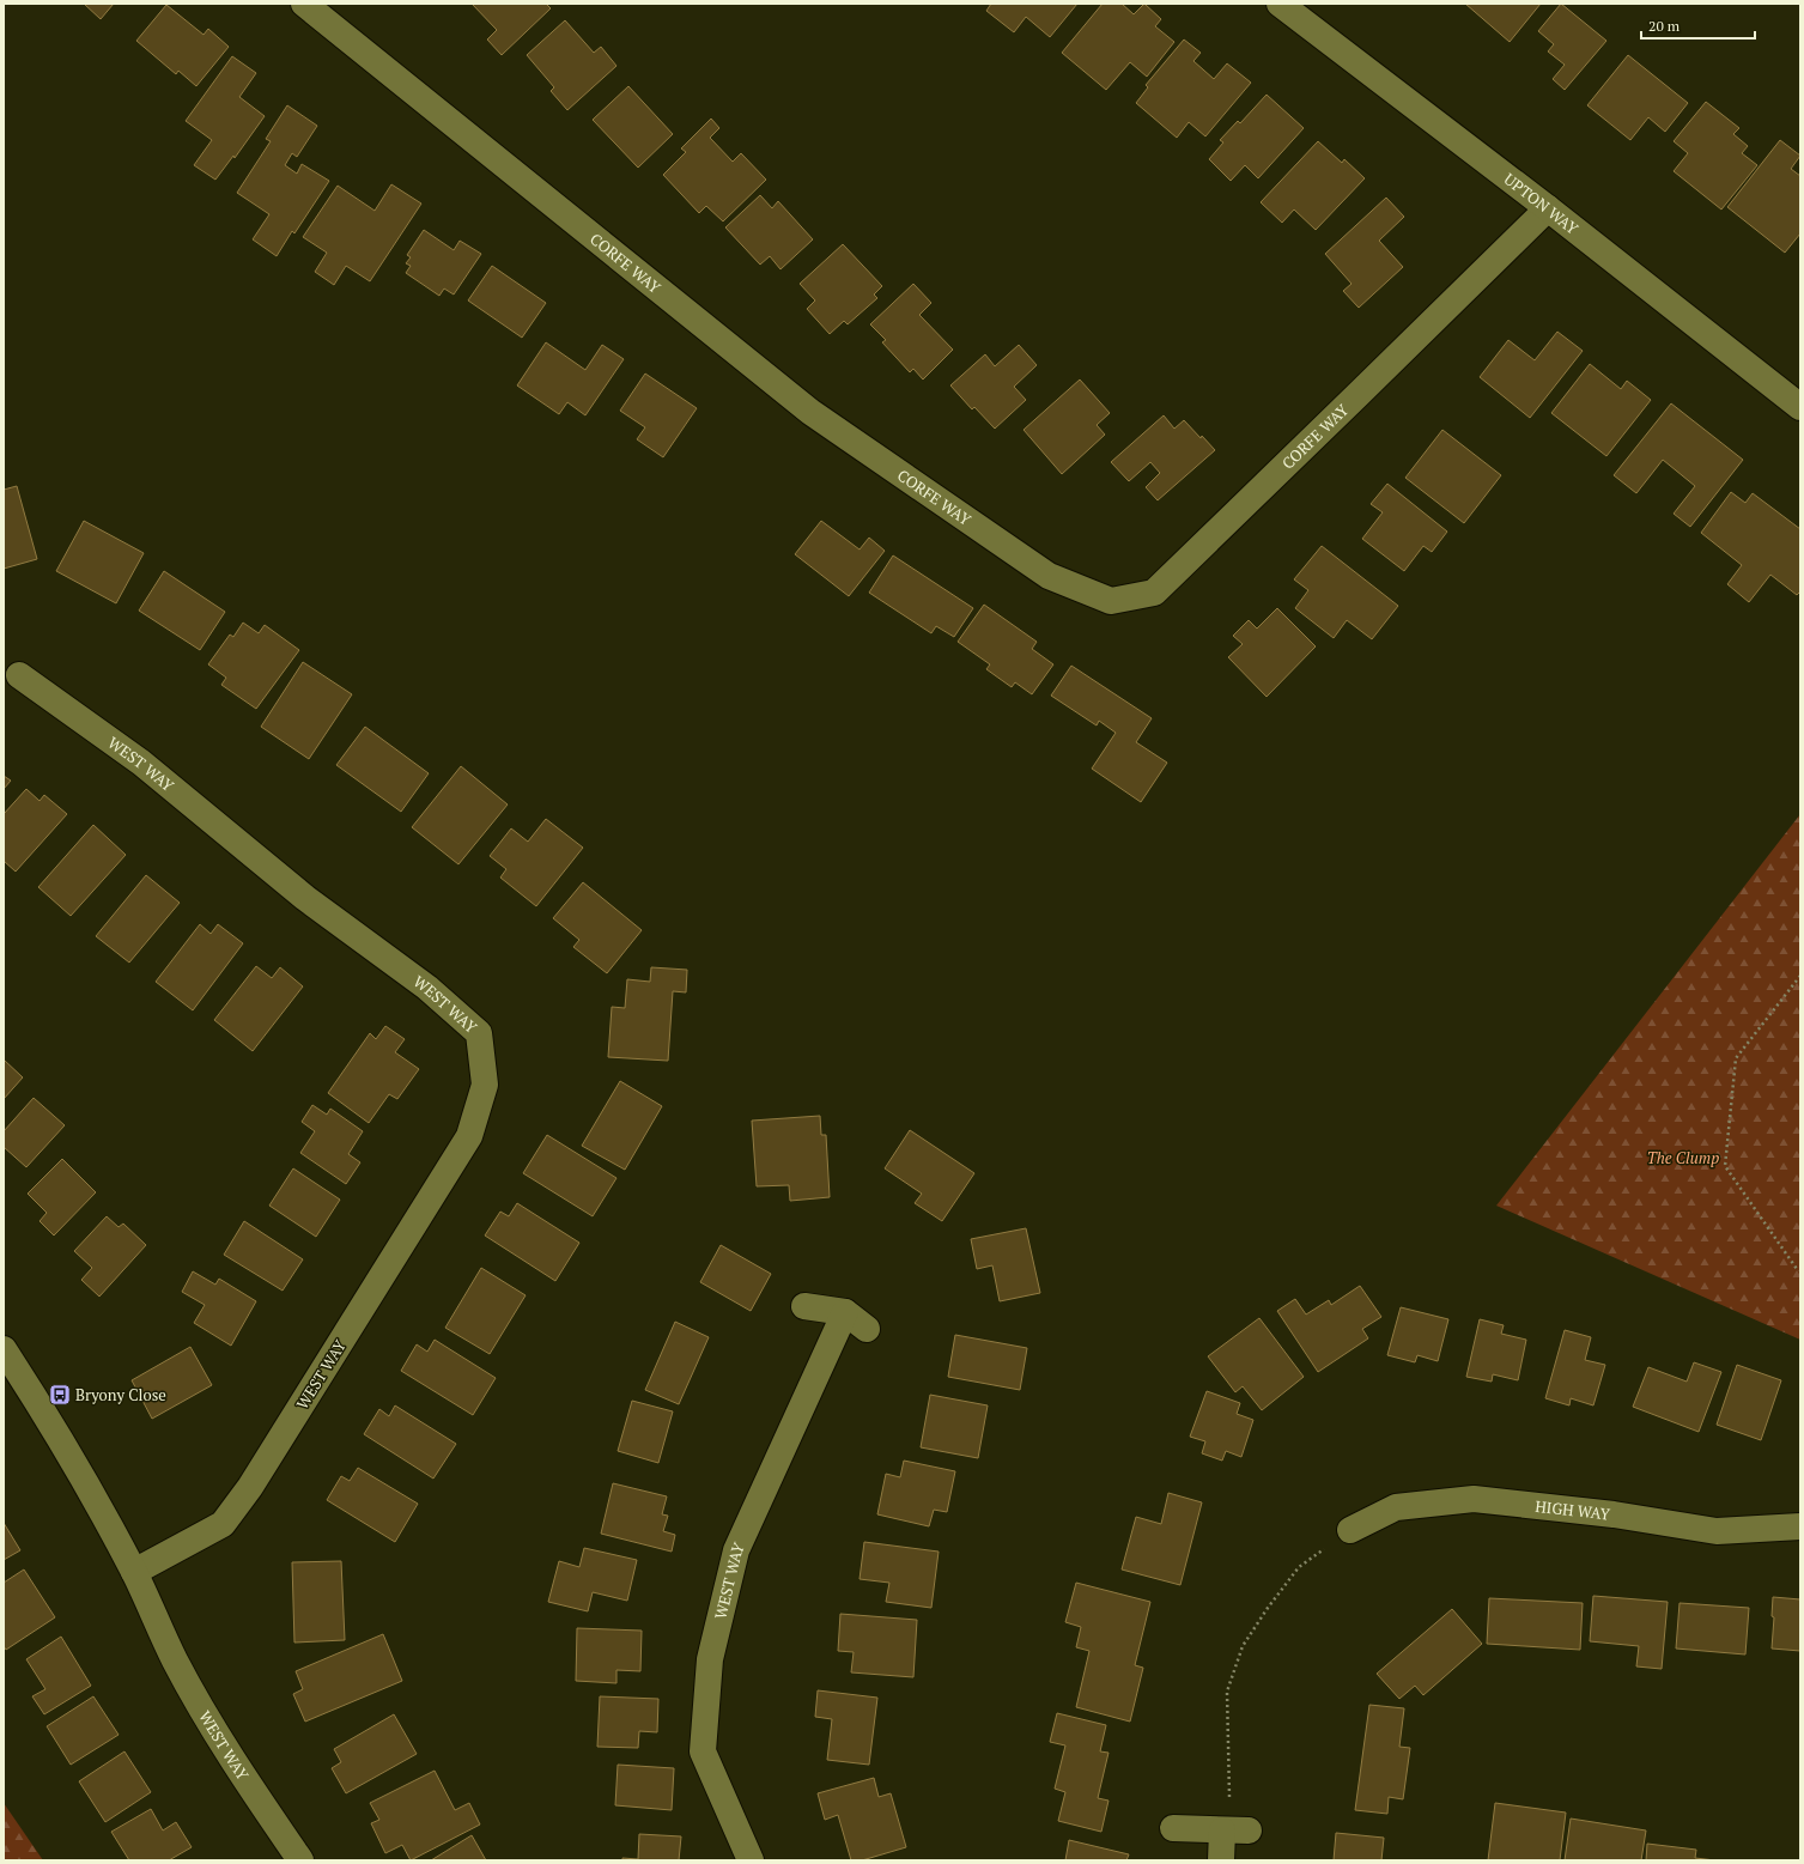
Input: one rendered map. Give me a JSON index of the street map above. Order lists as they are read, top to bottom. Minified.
{"streets":{"street":["UPTON WAY","CORFE WAY","WEST WAY","HIGH WAY"]},"crossings":[["UPTON WAY","CORFE WAY"]],"parks":["The Clump"],"places":{"bus stop":["Bryony Close"]},"scale_bar":"20 m"}
